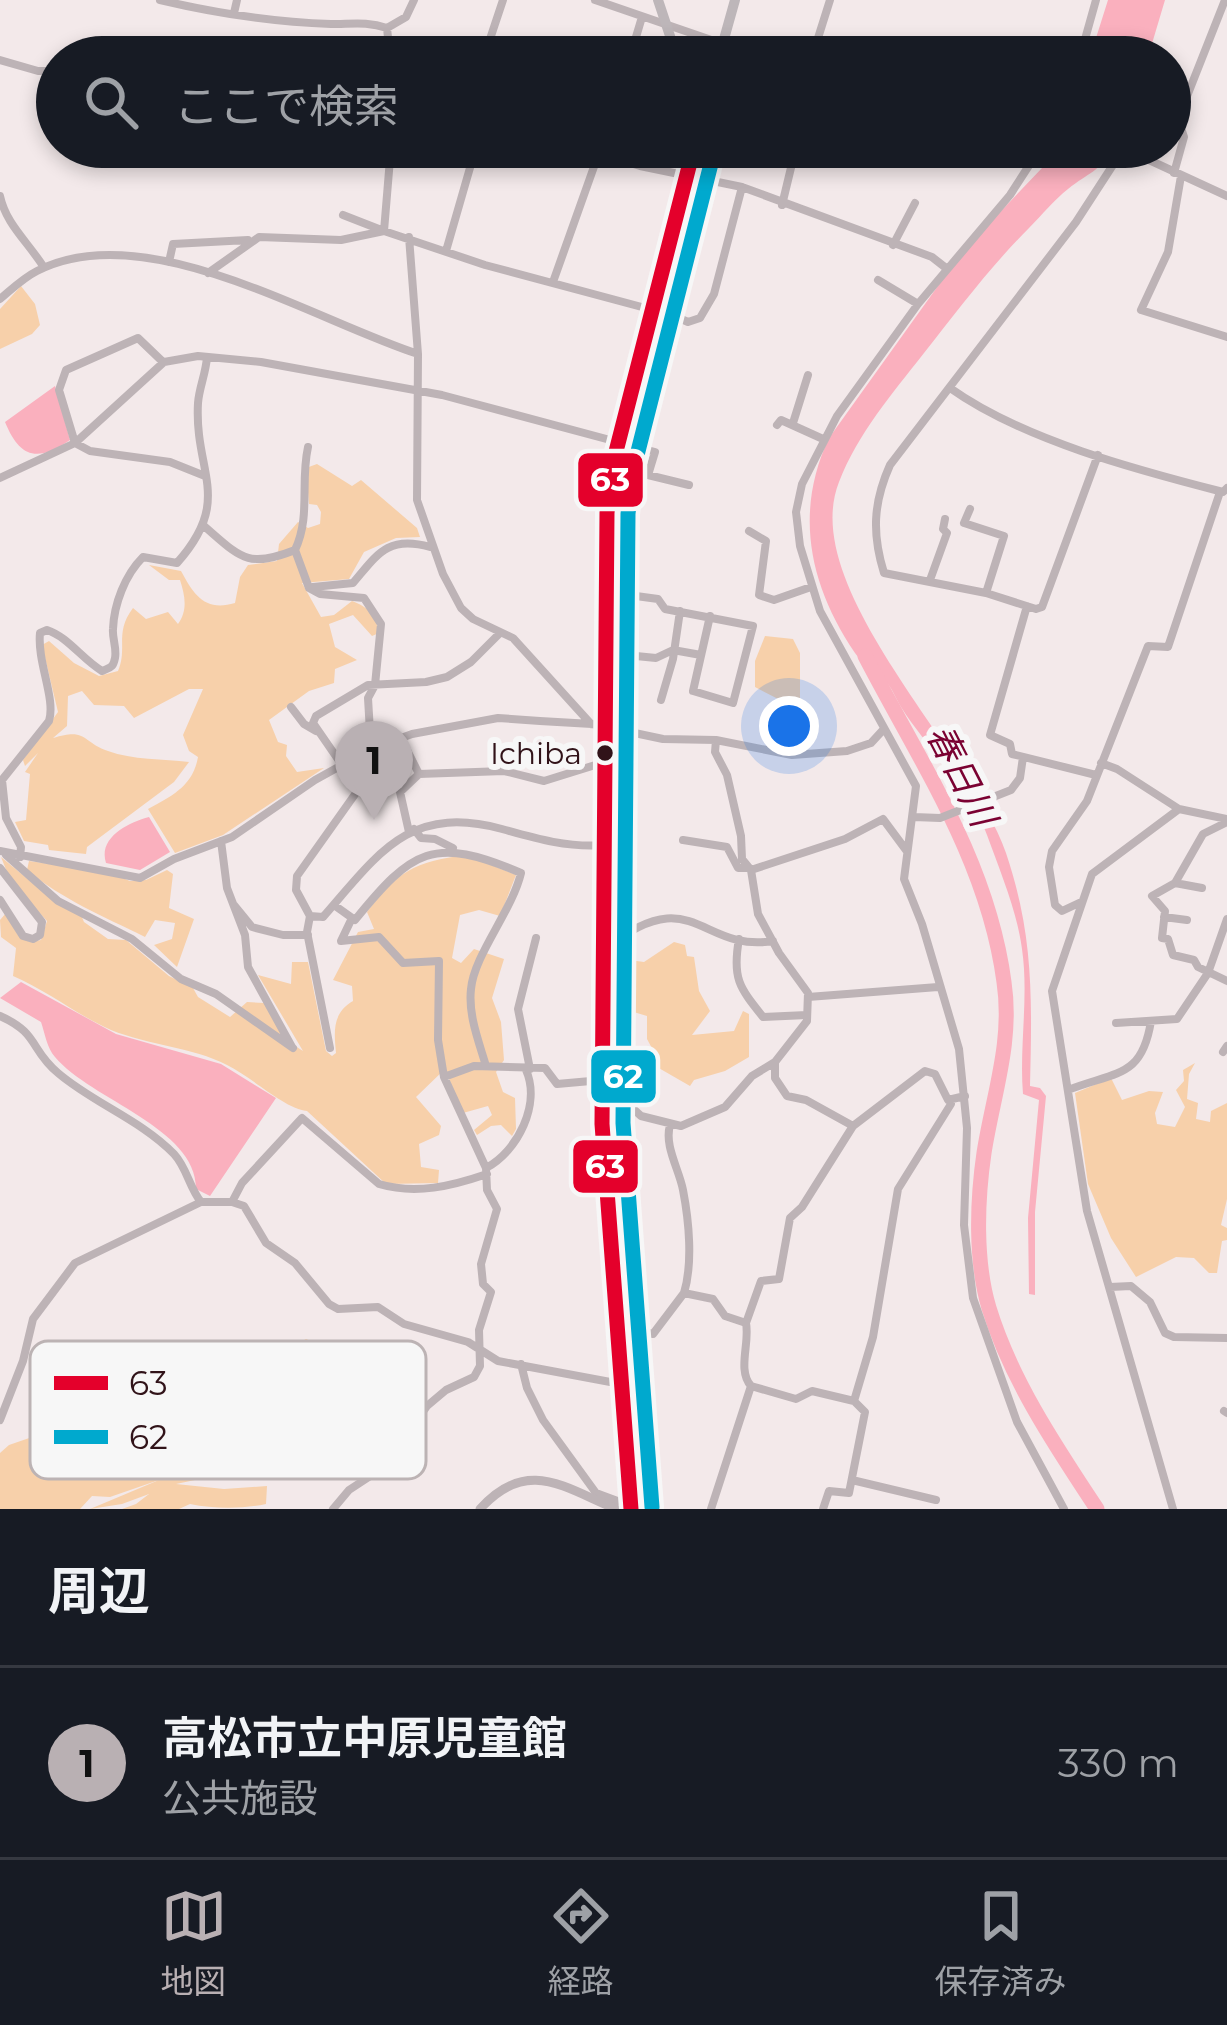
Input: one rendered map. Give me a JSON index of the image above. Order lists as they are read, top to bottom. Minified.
{"water":["春日川"],"places":["Ichiba"],"lines":["transit line 63","transit line 62"],"legend":["63","62"],"page":{"search":"ここで検索","pins":"1","heading":"周辺","list":[{"mark":"1","name":"高松市立中原児童館","note":"公共施設","value":"330 m"}],"nav":["地図","経路","保存済み"]}}
